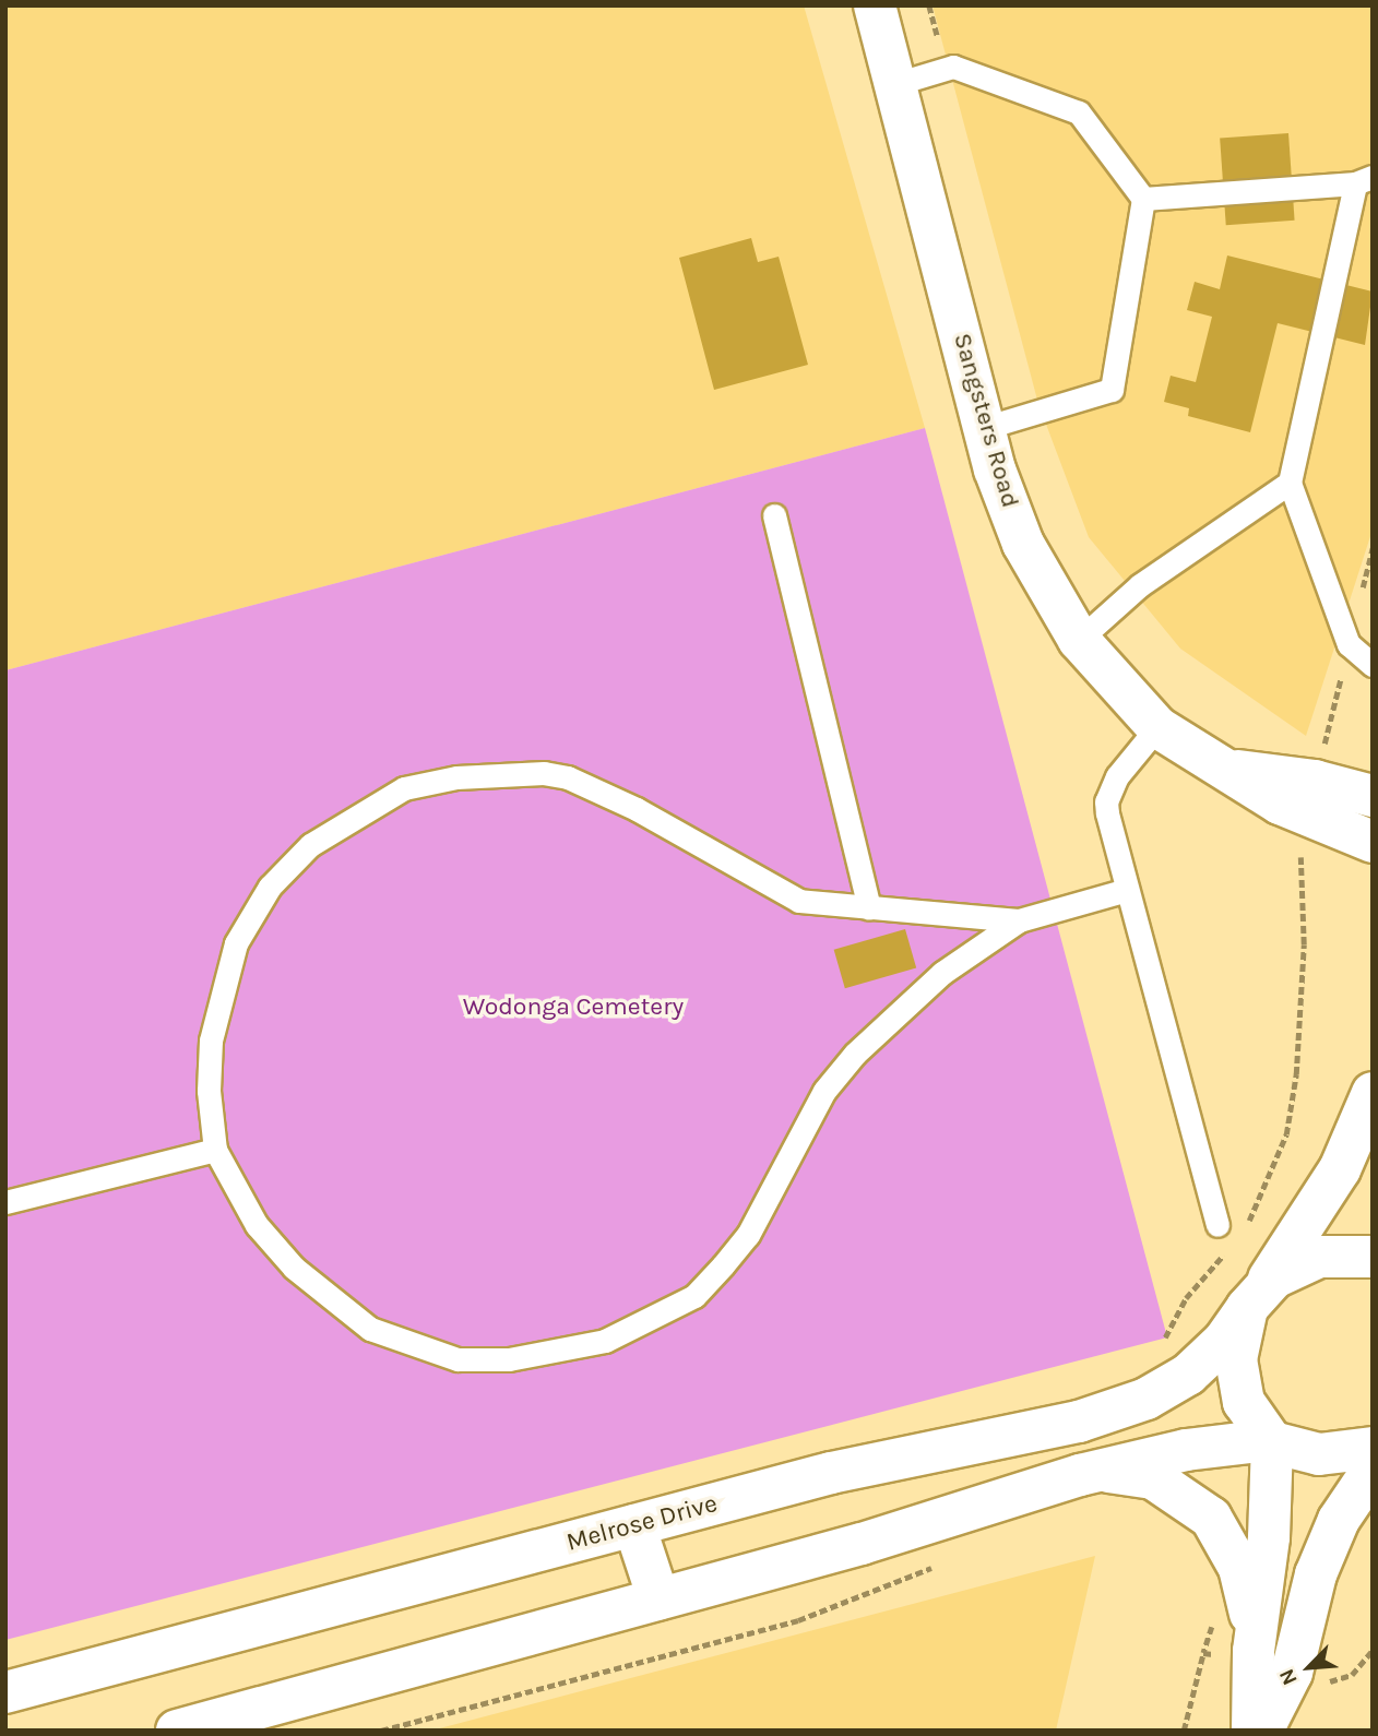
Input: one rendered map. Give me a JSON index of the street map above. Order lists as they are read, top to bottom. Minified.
{"streets":{"main road":["Sangsters Road","Melrose Drive"]},"parks":["Wodonga Cemetery"],"north":"bottom left"}
